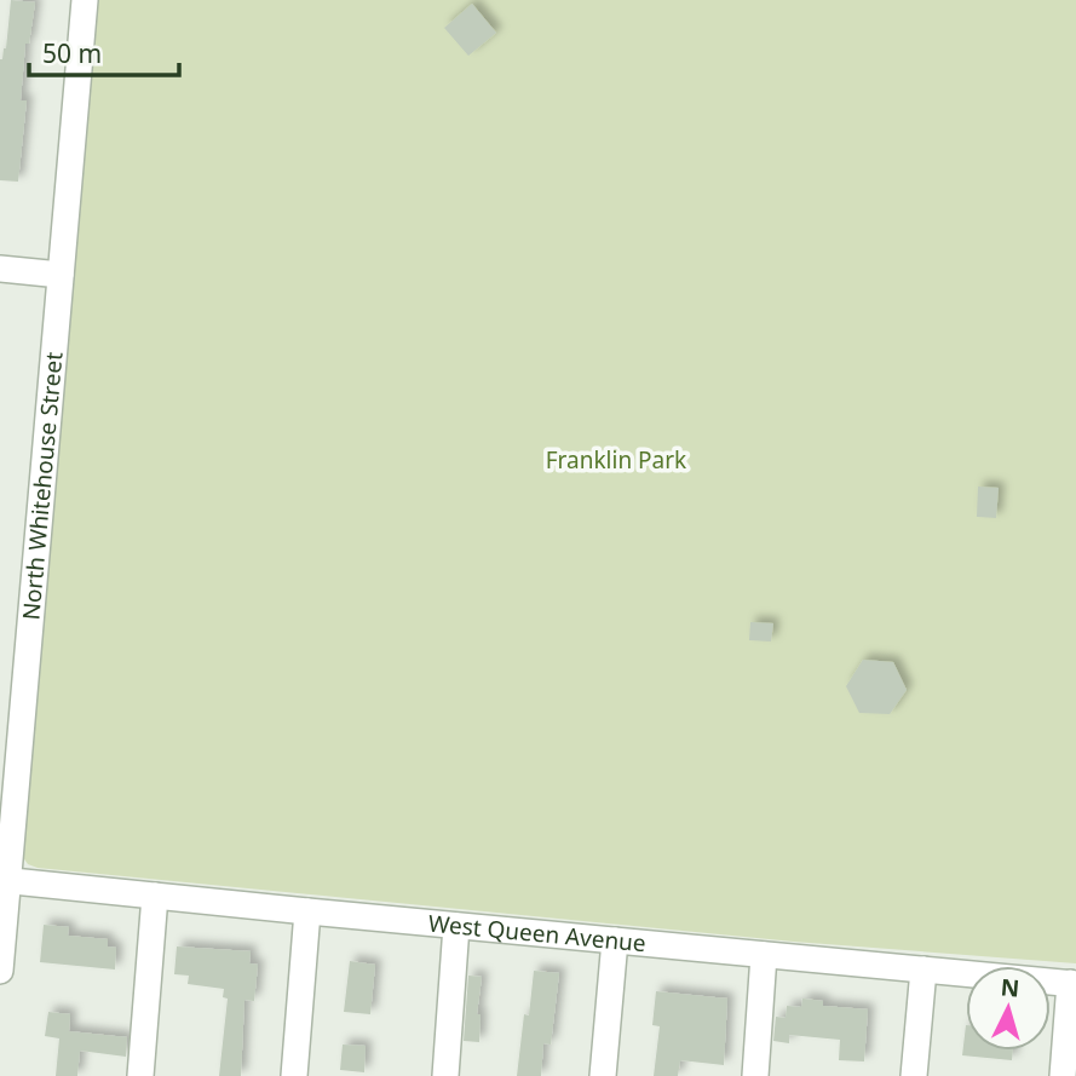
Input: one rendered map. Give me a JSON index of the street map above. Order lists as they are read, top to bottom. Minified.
{"streets":{"street":["North Whitehouse Street","West Queen Avenue"]},"crossings":[["North Whitehouse Street","West Queen Avenue"]],"parks":["Franklin Park"],"scale_bar":"50 m","north":"top"}
